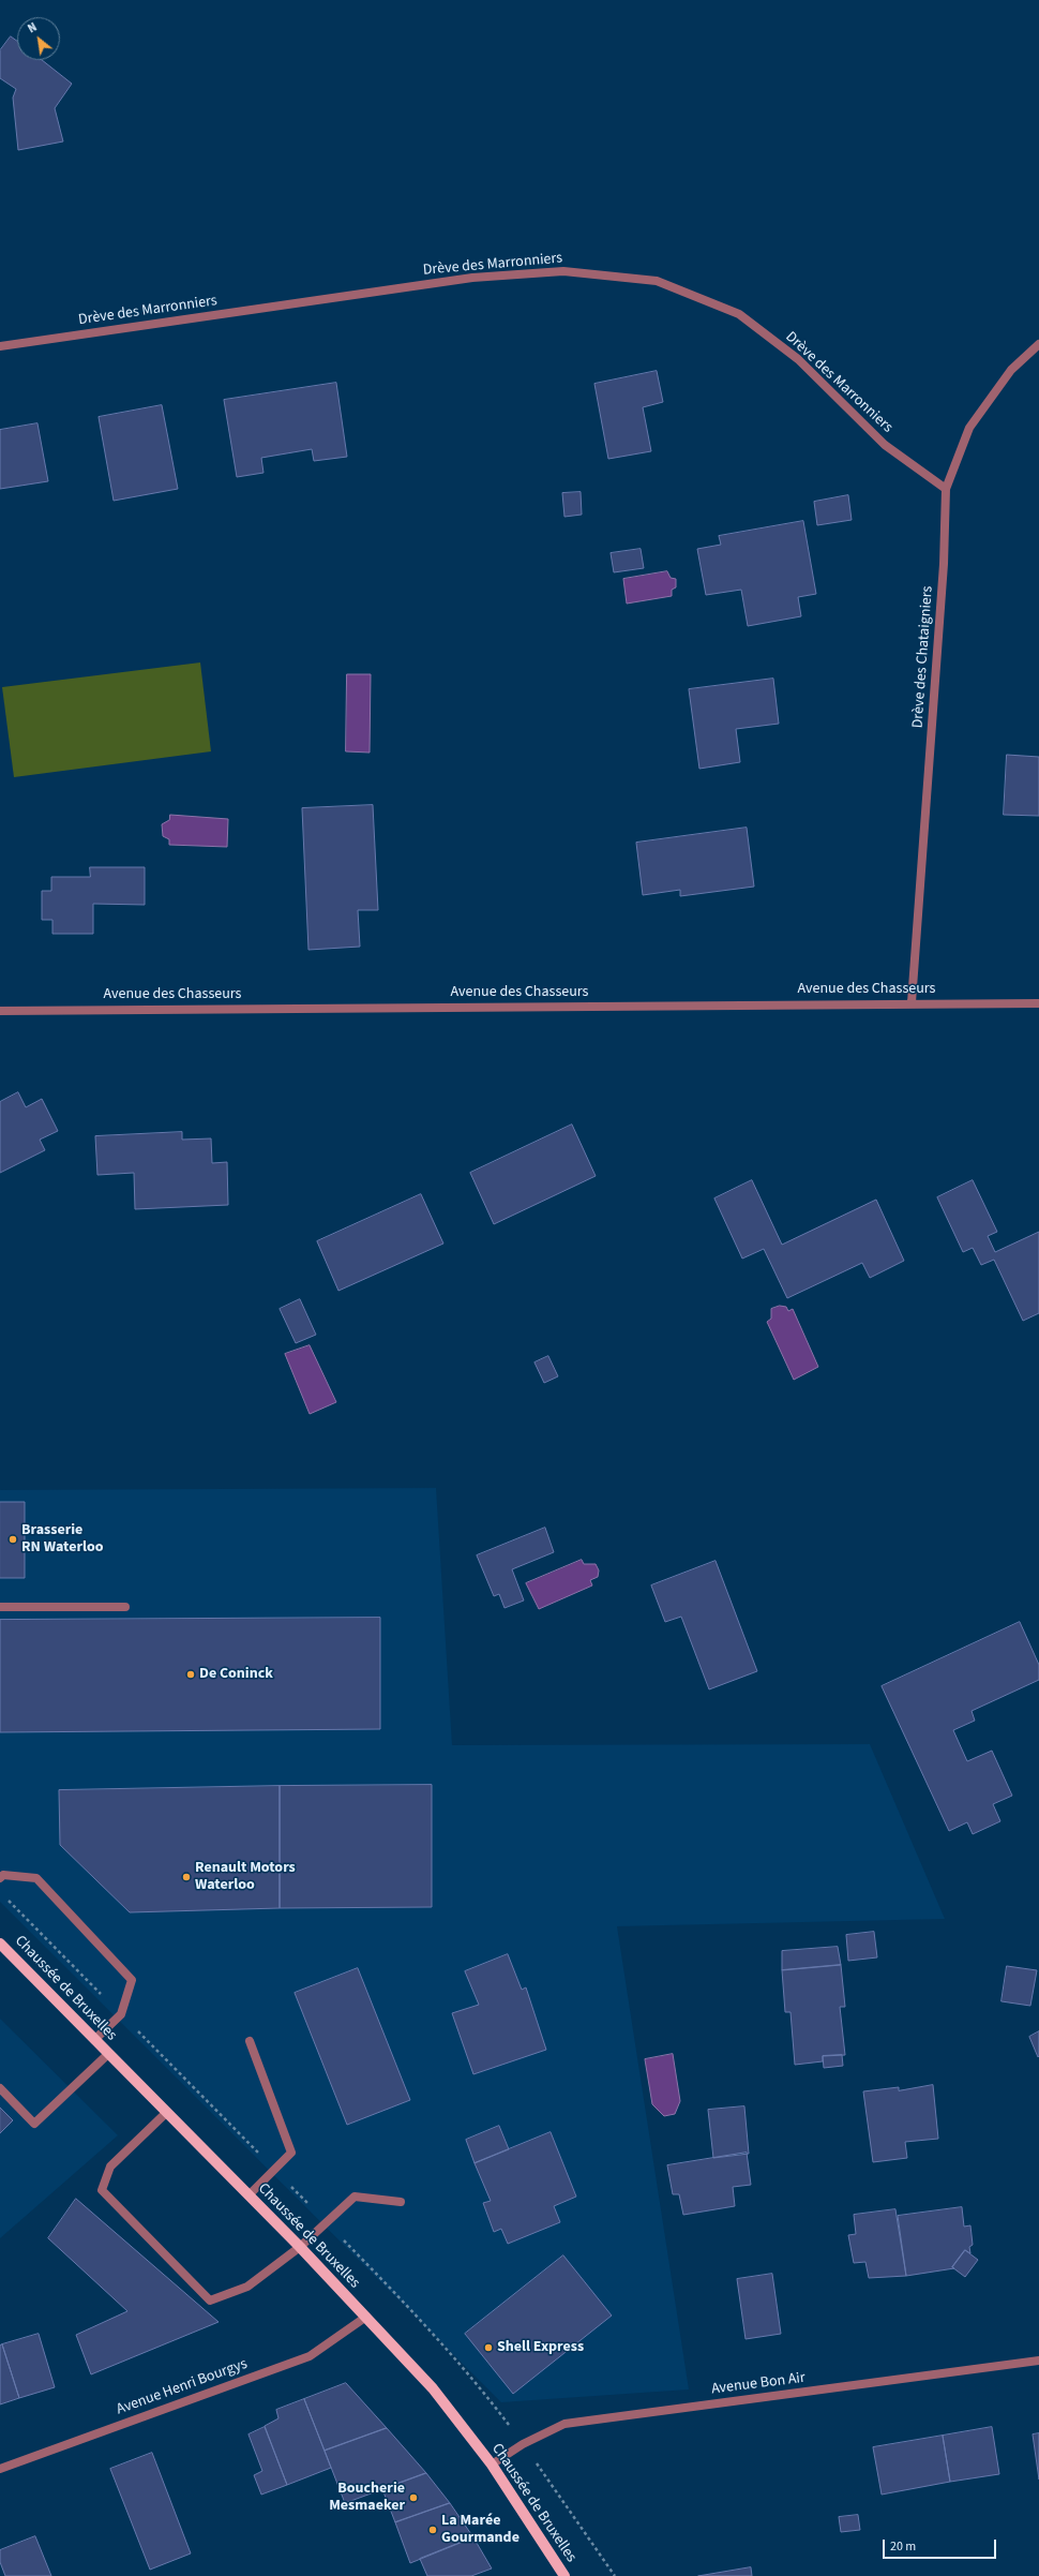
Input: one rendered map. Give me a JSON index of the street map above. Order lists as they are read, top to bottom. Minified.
{"streets":{"main road":["Chaussée de Bruxelles"],"street":["Drève des Marronniers","Drève des Chataigniers","Avenue des Chasseurs","Avenue Bon Air","Avenue Henri Bourgys"]},"crossings":[["Drève des Marronniers","Drève des Chataigniers"],["Drève des Chataigniers","Avenue des Chasseurs"],["Chaussée de Bruxelles","Avenue Bon Air"],["Chaussée de Bruxelles","Avenue Henri Bourgys"]],"places":["Brasserie RN Waterloo","De Coninck","Renault Motors Waterloo","Shell Express","Boucherie Mesmaeker","La Marée Gourmande"],"scale_bar":"20 m","north":"top left"}
